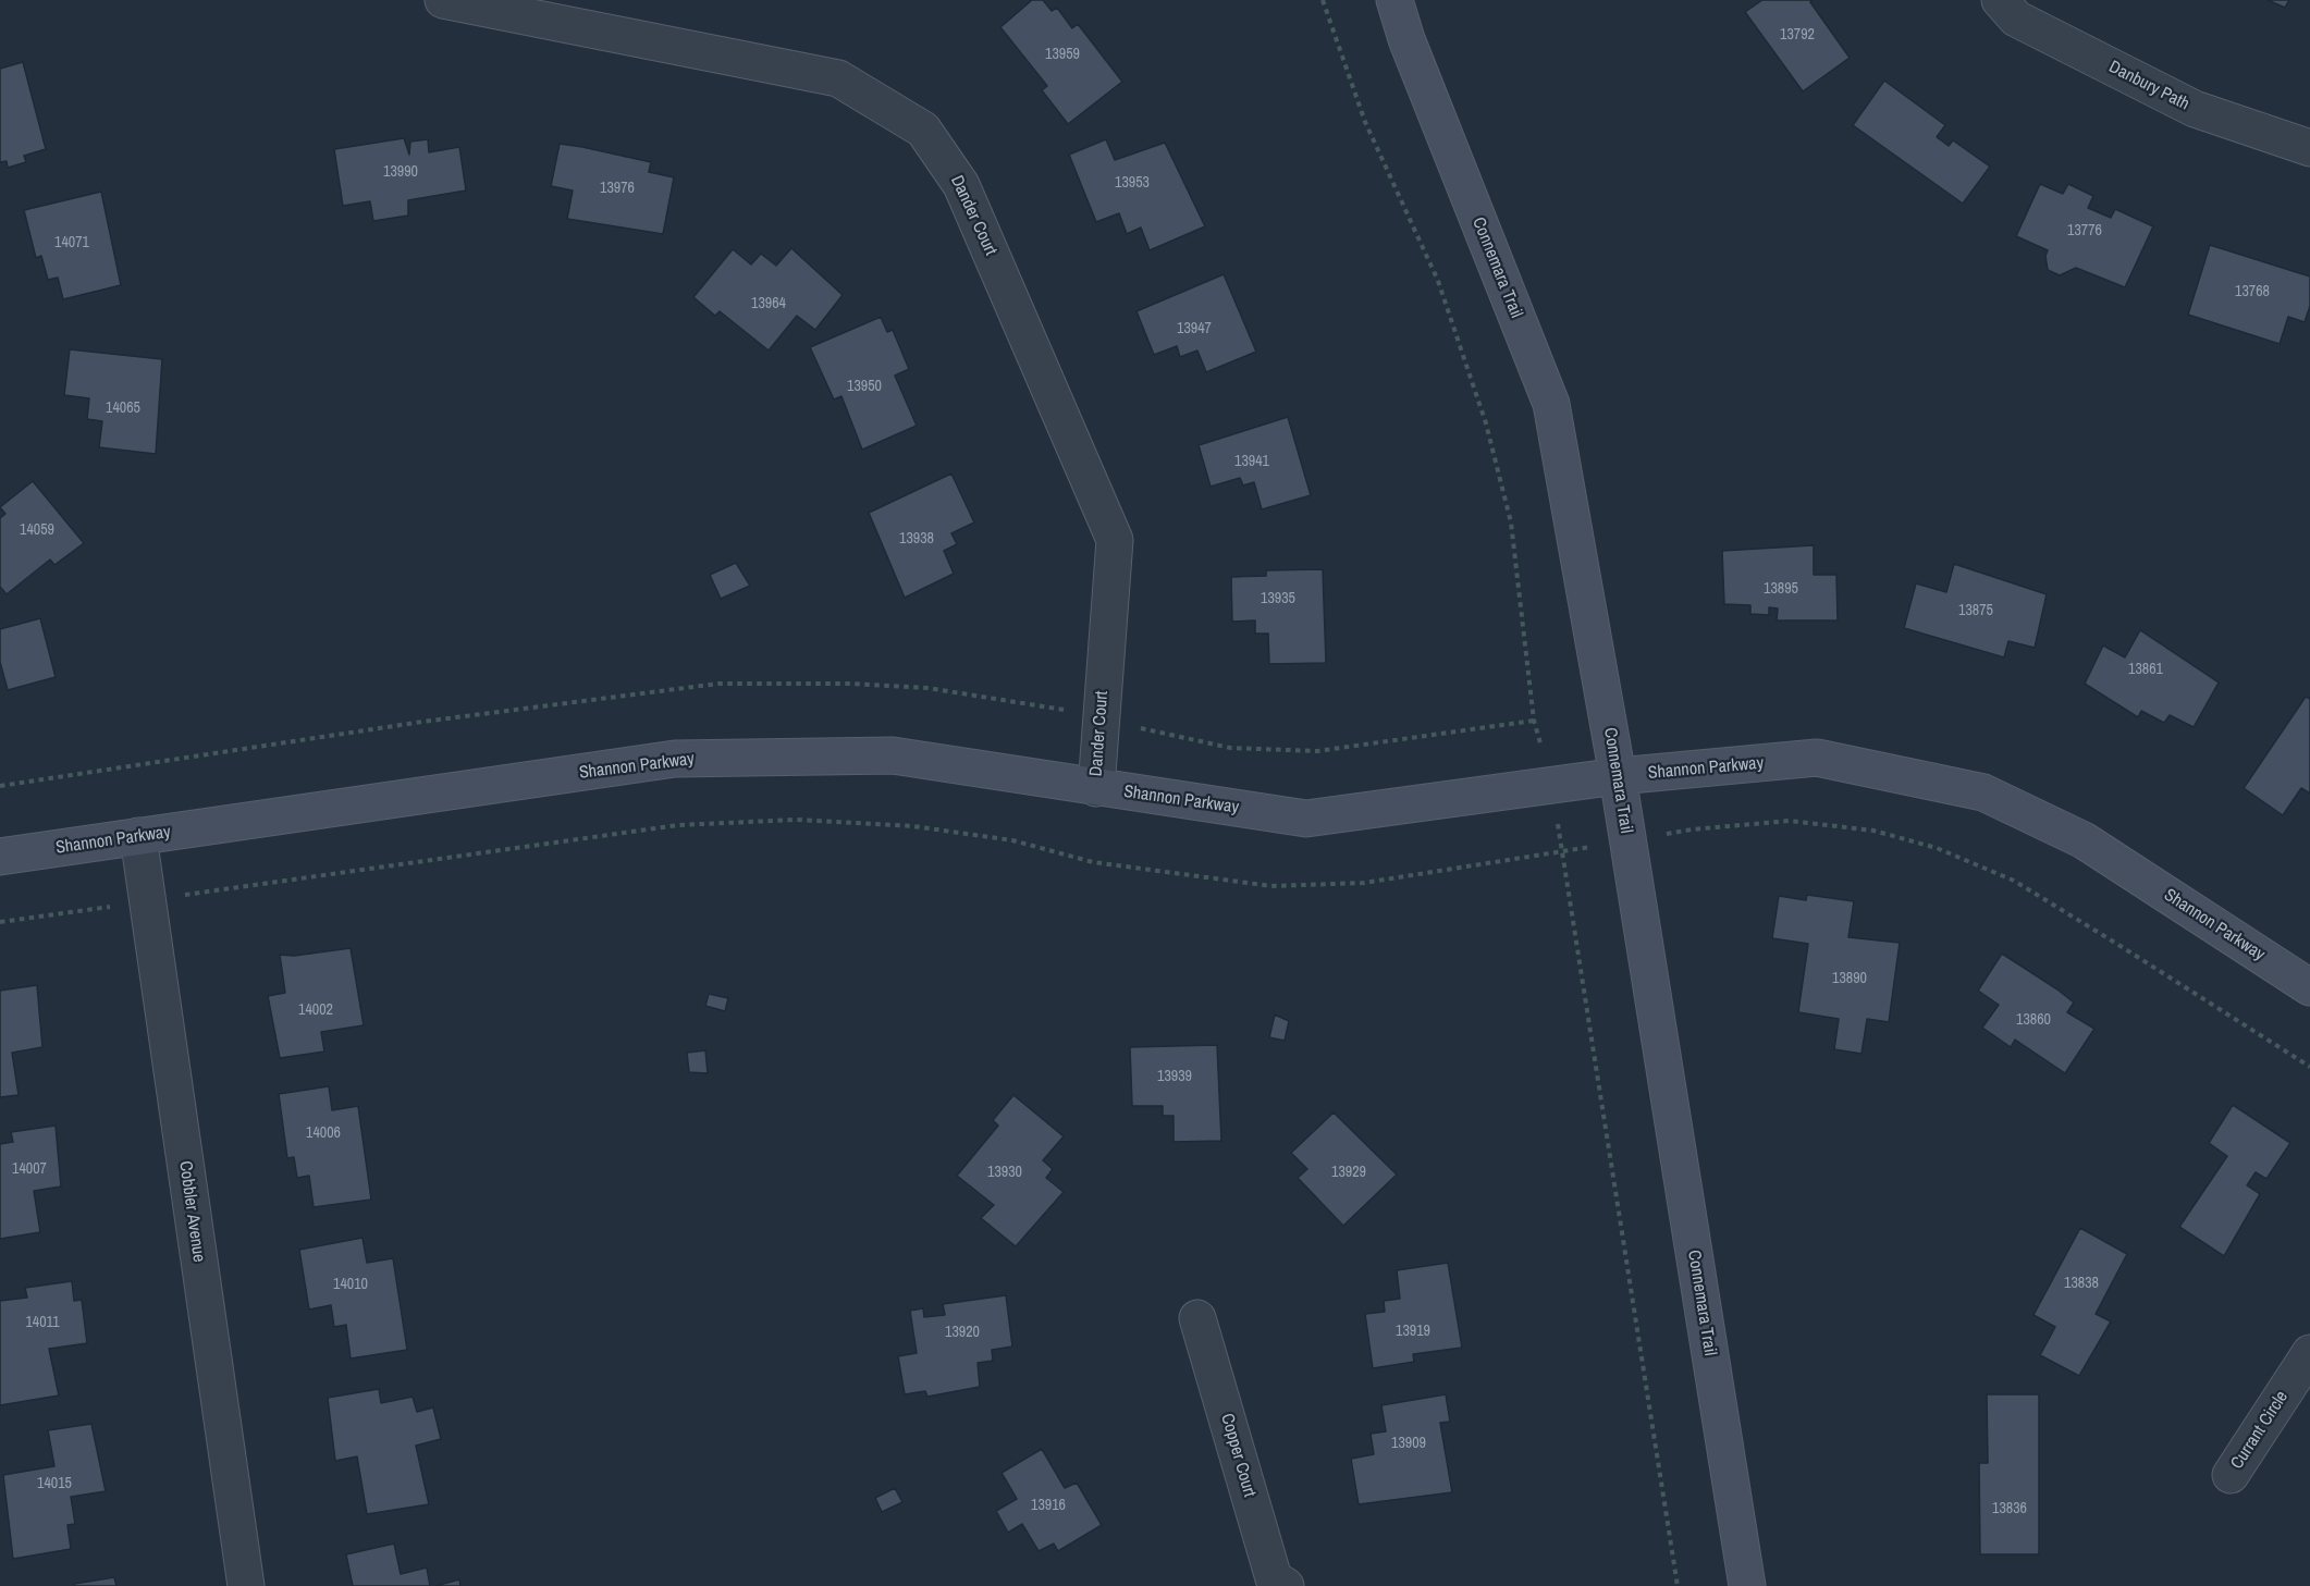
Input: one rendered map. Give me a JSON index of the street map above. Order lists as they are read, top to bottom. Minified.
{"streets":{"street":["Danbury Path","Dander Court","Connemara Trail","Shannon Parkway","Cobbler Avenue","Currant Circle","Copper Court"]},"crossings":[["Dander Court","Shannon Parkway"],["Connemara Trail","Shannon Parkway"],["Shannon Parkway","Cobbler Avenue"]],"house_numbers":["13792","13959","13990","13953","13976","13776","14071","13768","13964","13947","13950","14065","13941","14059","13938","13895","13935","13875","13861","13890","14002","13860","13939","14006","14007","13930","13929","13838","14010","14011","13919","13920","13909","14015","13916","13836"]}
